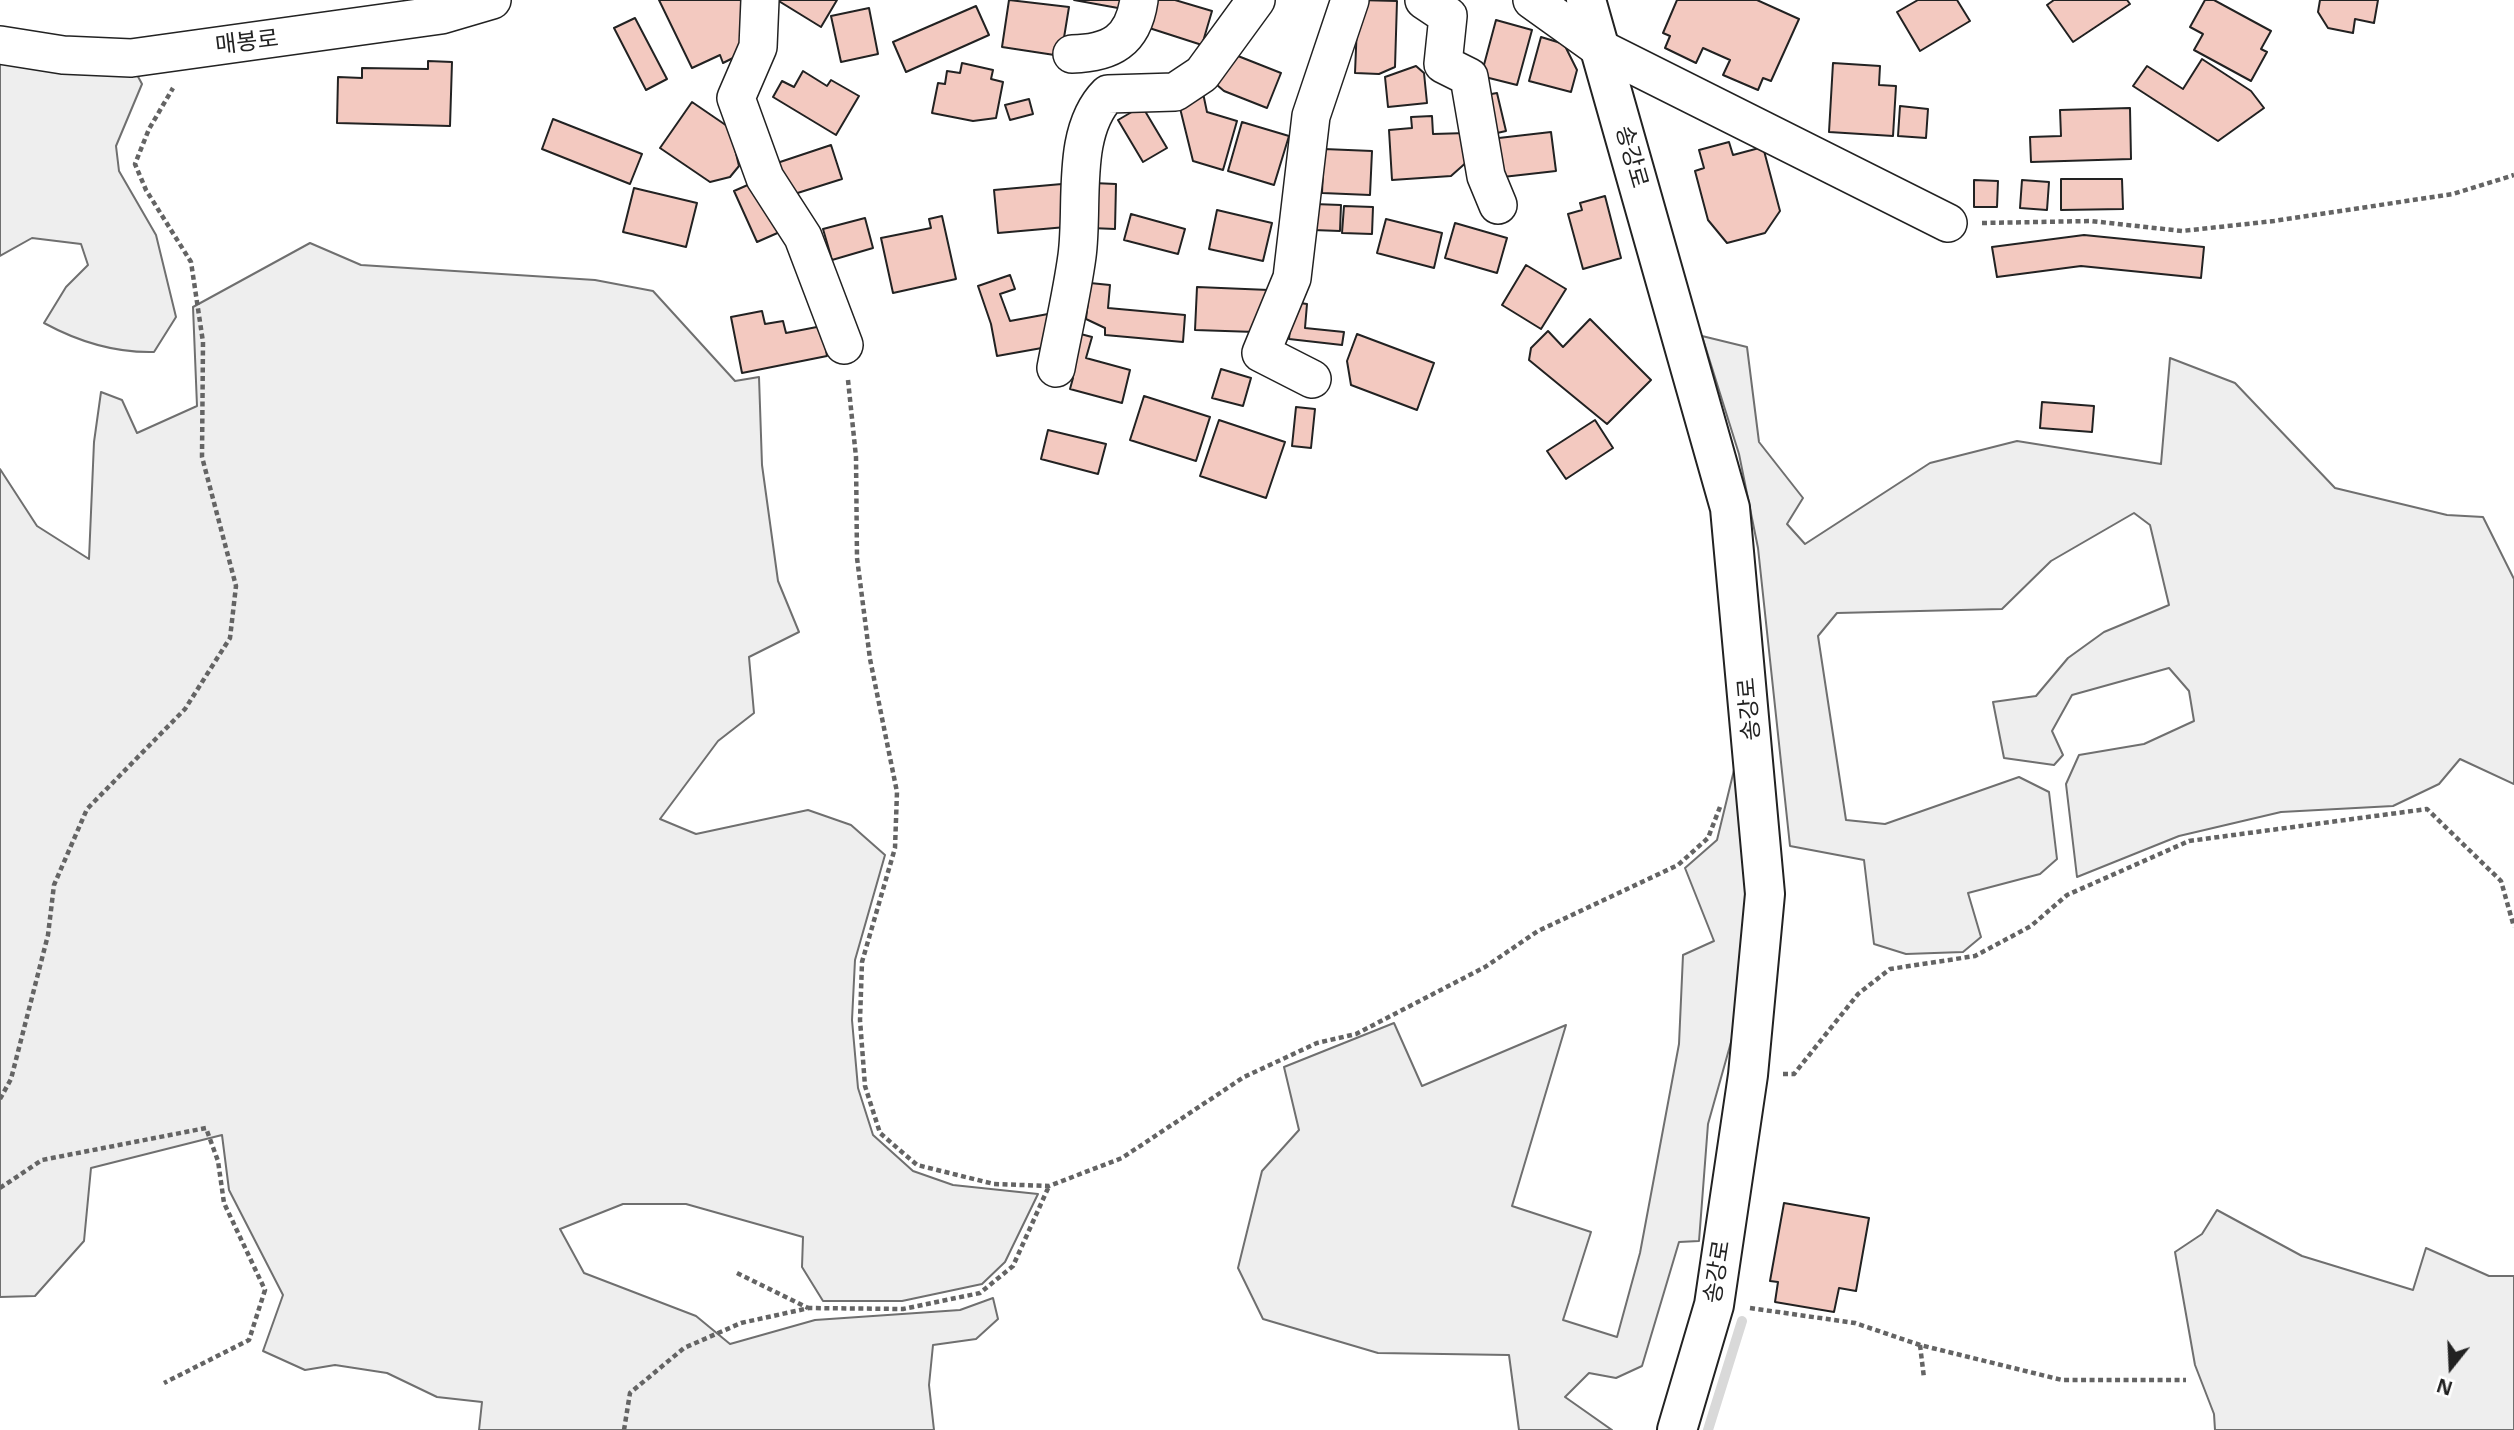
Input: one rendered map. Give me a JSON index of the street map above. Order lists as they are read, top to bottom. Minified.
{"streets":{"main road":["송강로"],"street":["매봉로"]},"north":"bottom"}
